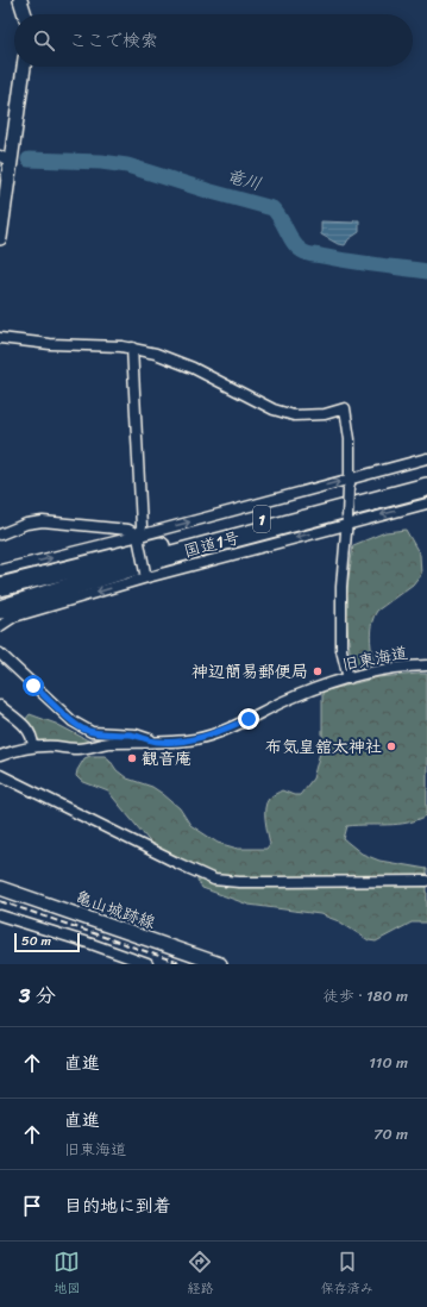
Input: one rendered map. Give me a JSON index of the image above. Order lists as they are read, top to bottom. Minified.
{"streets":{"highway":["1","国道1号"],"main road":["亀山城跡線"],"street":["旧東海道"]},"crossings":[["1","国道1号"]],"water":["竜川"],"places":["神辺簡易郵便局","布気皇舘太神社","観音庵"],"scale_bar":"50 m","page":{"search":"ここで検索","scale":"50 m","heading":["3 分","徒歩 · 180 m"],"list":[["直進","110 m"],["直進","旧東海道","70 m"],"目的地に到着"],"nav":["地図","経路","保存済み"]}}
